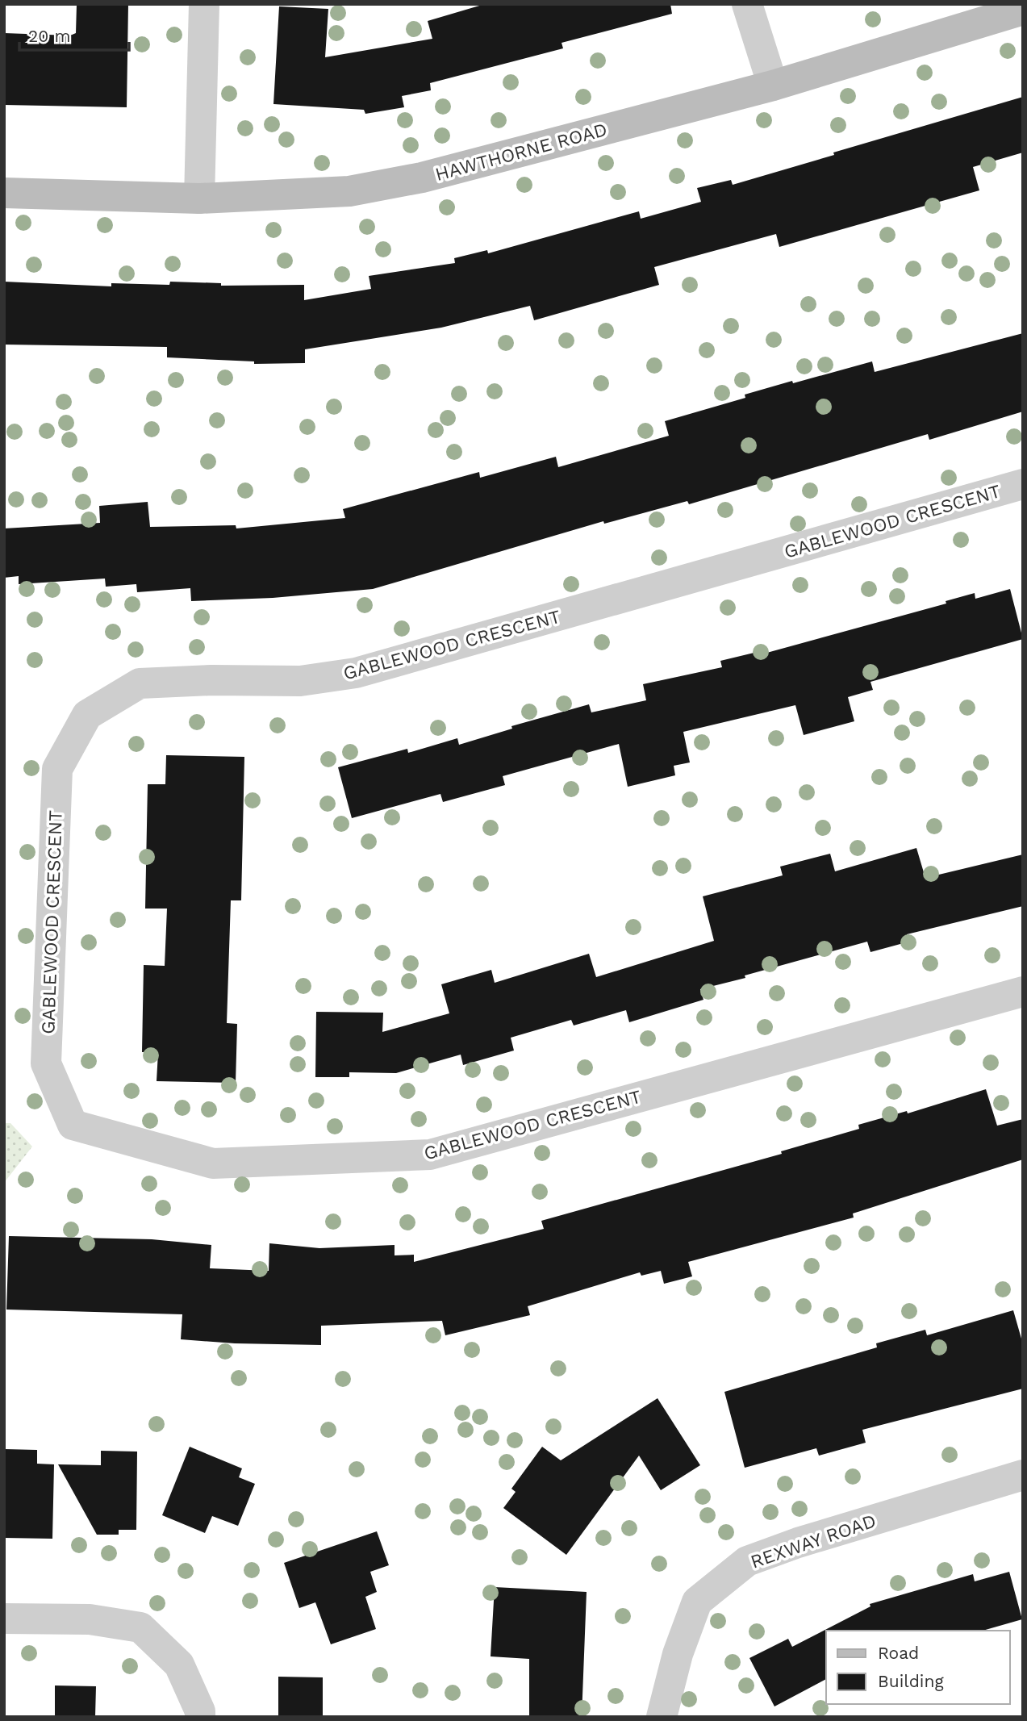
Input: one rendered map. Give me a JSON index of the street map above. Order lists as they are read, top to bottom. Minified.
{"streets":{"street":["HAWTHORNE ROAD","GABLEWOOD CRESCENT","REXWAY ROAD"]},"legend":["Road","Building"],"scale_bar":"20 m"}
